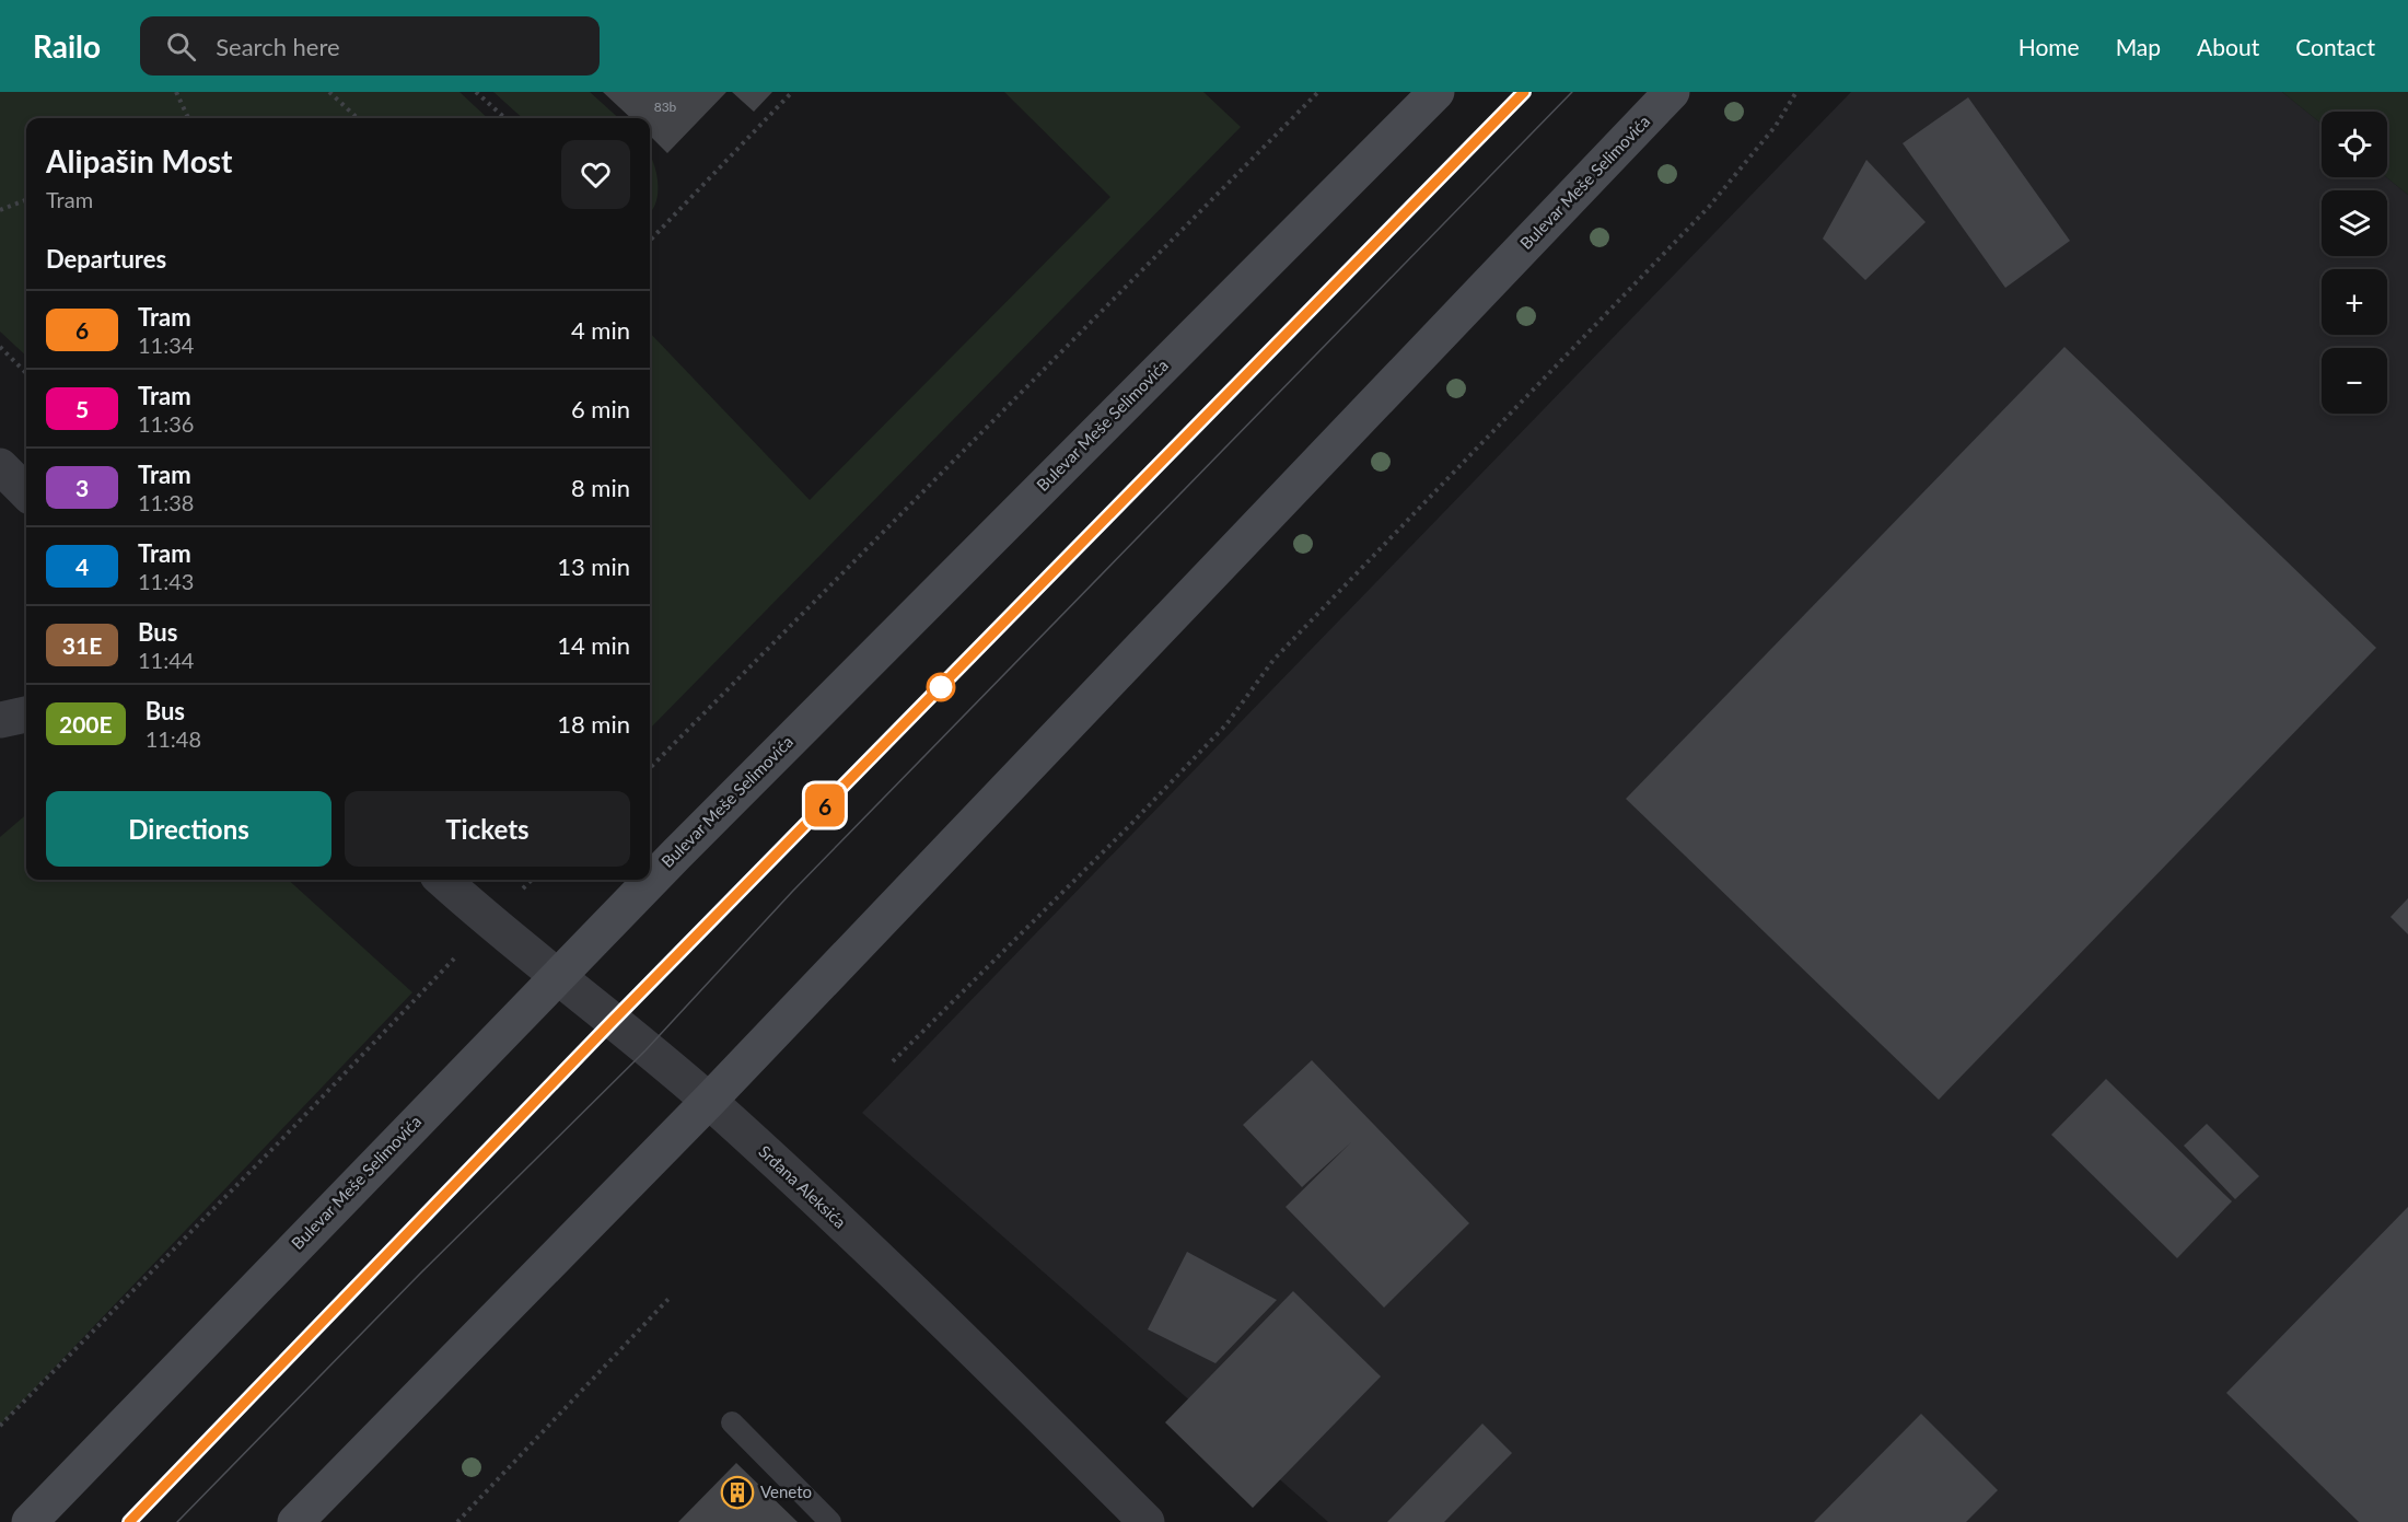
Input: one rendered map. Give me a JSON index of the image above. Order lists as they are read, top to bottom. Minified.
{"streets":{"main road":["Bulevar Meše Selimovića"],"street":["Srđana Aleksića"]},"crossings":[["Bulevar Meše Selimovića","Srđana Aleksića"]],"places":{"building":["Veneto"]},"lines":["tram line 6"],"house_numbers":["83b"],"page":{"header":"Railo","search":"Search here","nav":["Home","Map","About","Contact"],"on_map":"6","map_buttons":["+","−"],"heading":[["Alipašin Most","Tram"],"Departures"],"list":[{"mark":"6","name":"Tram","note":"11:34","value":"4 min"},{"mark":"5","name":"Tram","note":"11:36","value":"6 min"},{"mark":"3","name":"Tram","note":"11:38","value":"8 min"},{"mark":"4","name":"Tram","note":"11:43","value":"13 min"},{"mark":"31E","name":"Bus","note":"11:44","value":"14 min"},{"mark":"200E","name":"Bus","note":"11:48","value":"18 min"}],"buttons":["Directions","Tickets"]}}
